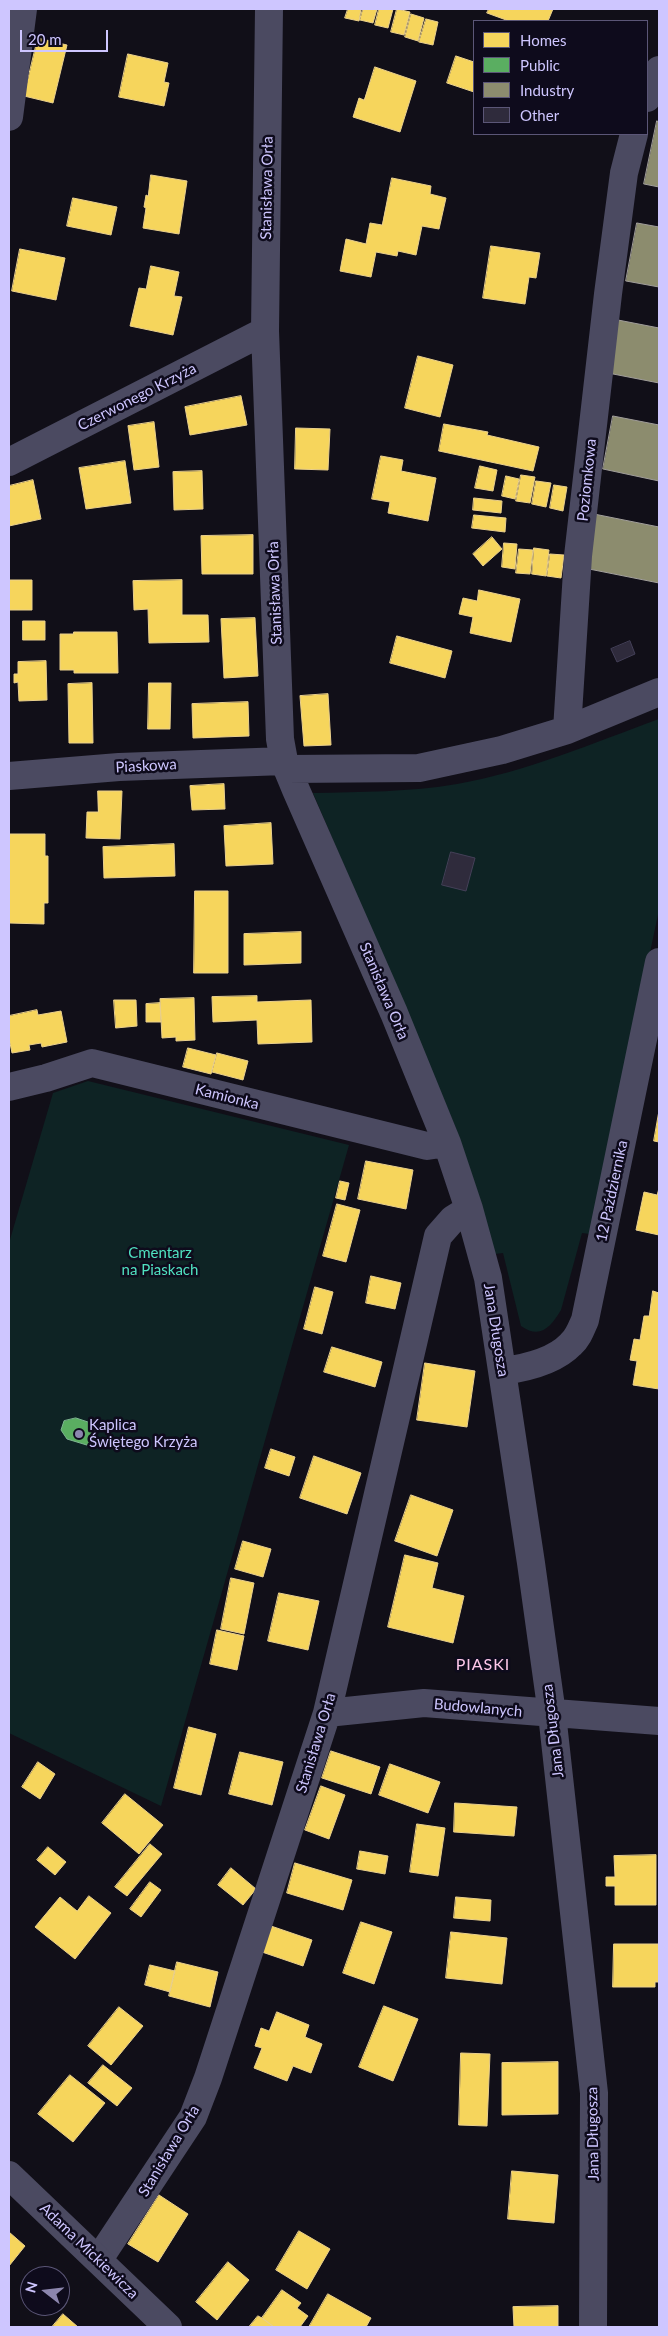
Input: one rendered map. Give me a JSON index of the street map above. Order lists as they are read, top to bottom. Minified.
{"streets":{"street":["Stanisława Orła","Czerwonego Krzyża","Poziomkowa","Piaskowa","Kamionka","12 Października","Jana Długosza","Budowlanych","Adama Mickiewicza"]},"crossings":[["Stanisława Orła","Czerwonego Krzyża"],["Stanisława Orła","Piaskowa"],["Stanisława Orła","Kamionka"],["Stanisława Orła","Jana Długosza"],["Stanisława Orła","Budowlanych"],["Stanisława Orła","Adama Mickiewicza"],["Poziomkowa","Piaskowa"],["Kamionka","Jana Długosza"],["12 Października","Jana Długosza"],["Jana Długosza","Budowlanych"]],"districts":["PIASKI"],"parks":["Cmentarz na Piaskach"],"places":["Kaplica Świętego Krzyża"],"legend":["Homes","Public","Industry","Other"],"scale_bar":"20 m","north":"left"}
